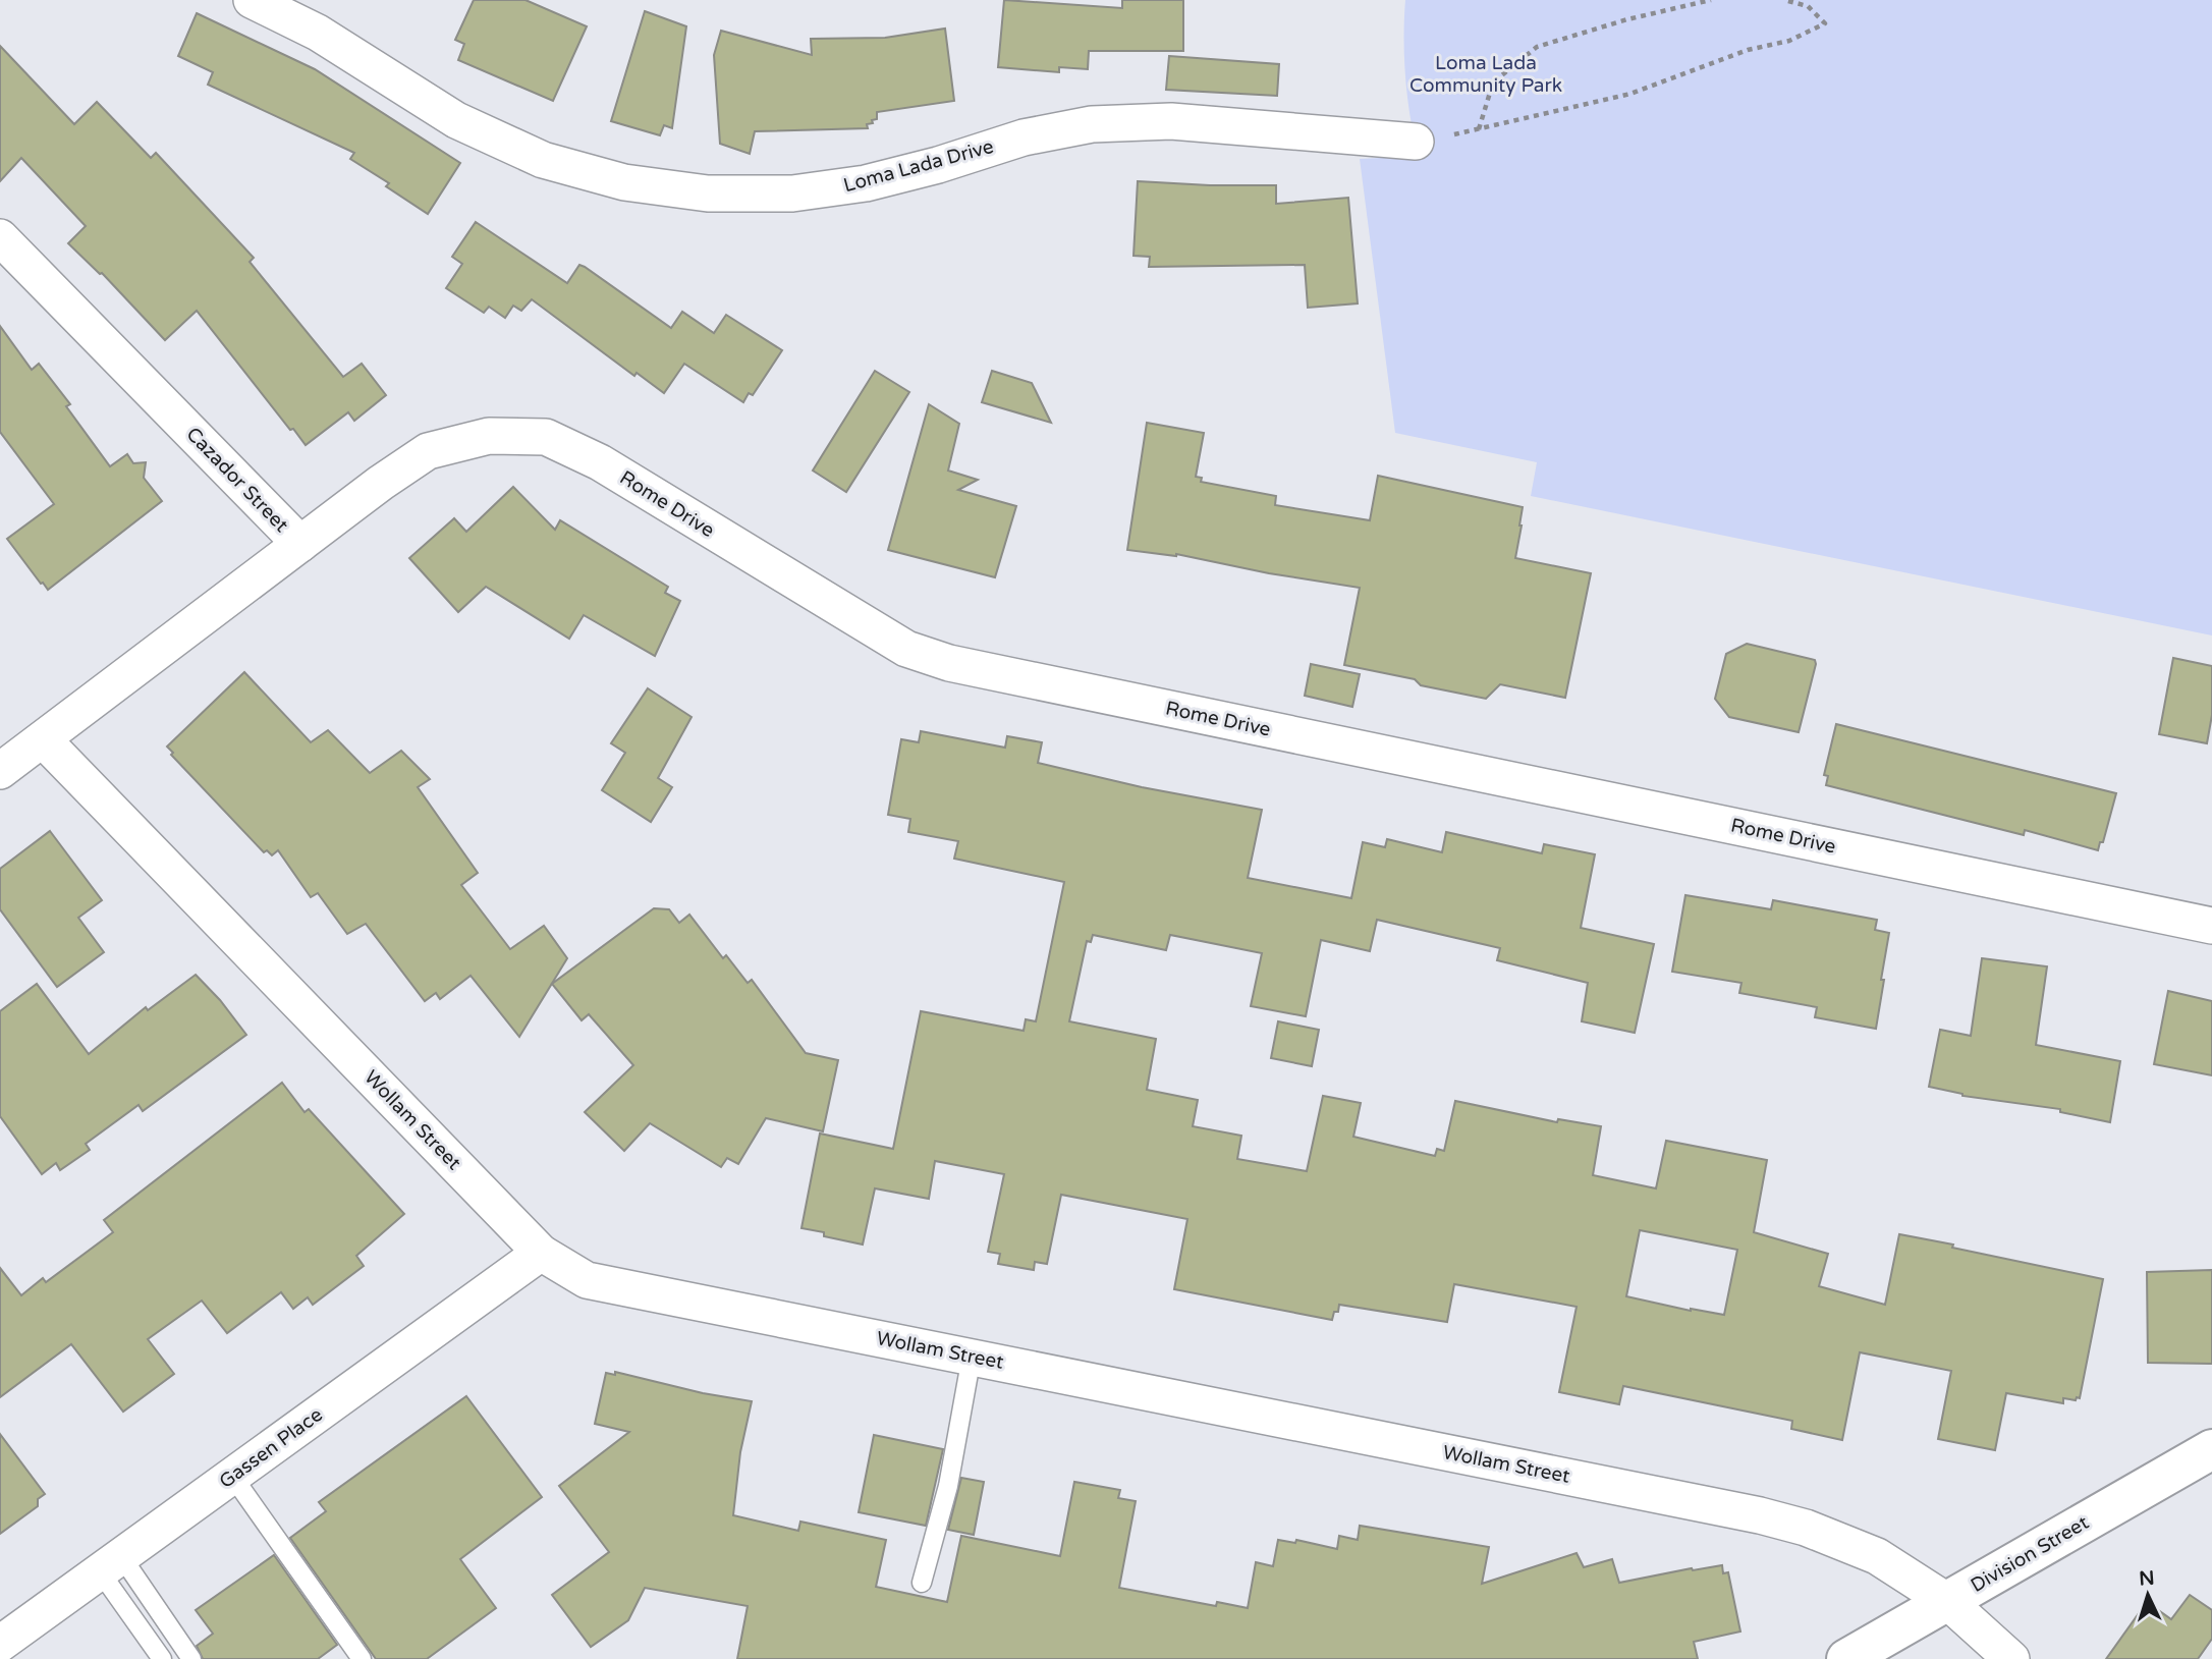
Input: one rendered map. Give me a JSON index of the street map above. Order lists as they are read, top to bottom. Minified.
{"streets":{"street":["Loma Lada Drive","Cazador Street","Rome Drive","Wollam Street","Gassen Place","Division Street"]},"crossings":[["Cazador Street","Rome Drive"],["Cazador Street","Wollam Street"],["Wollam Street","Gassen Place"],["Wollam Street","Division Street"]],"parks":["Loma Lada Community Park"],"north":"top"}
